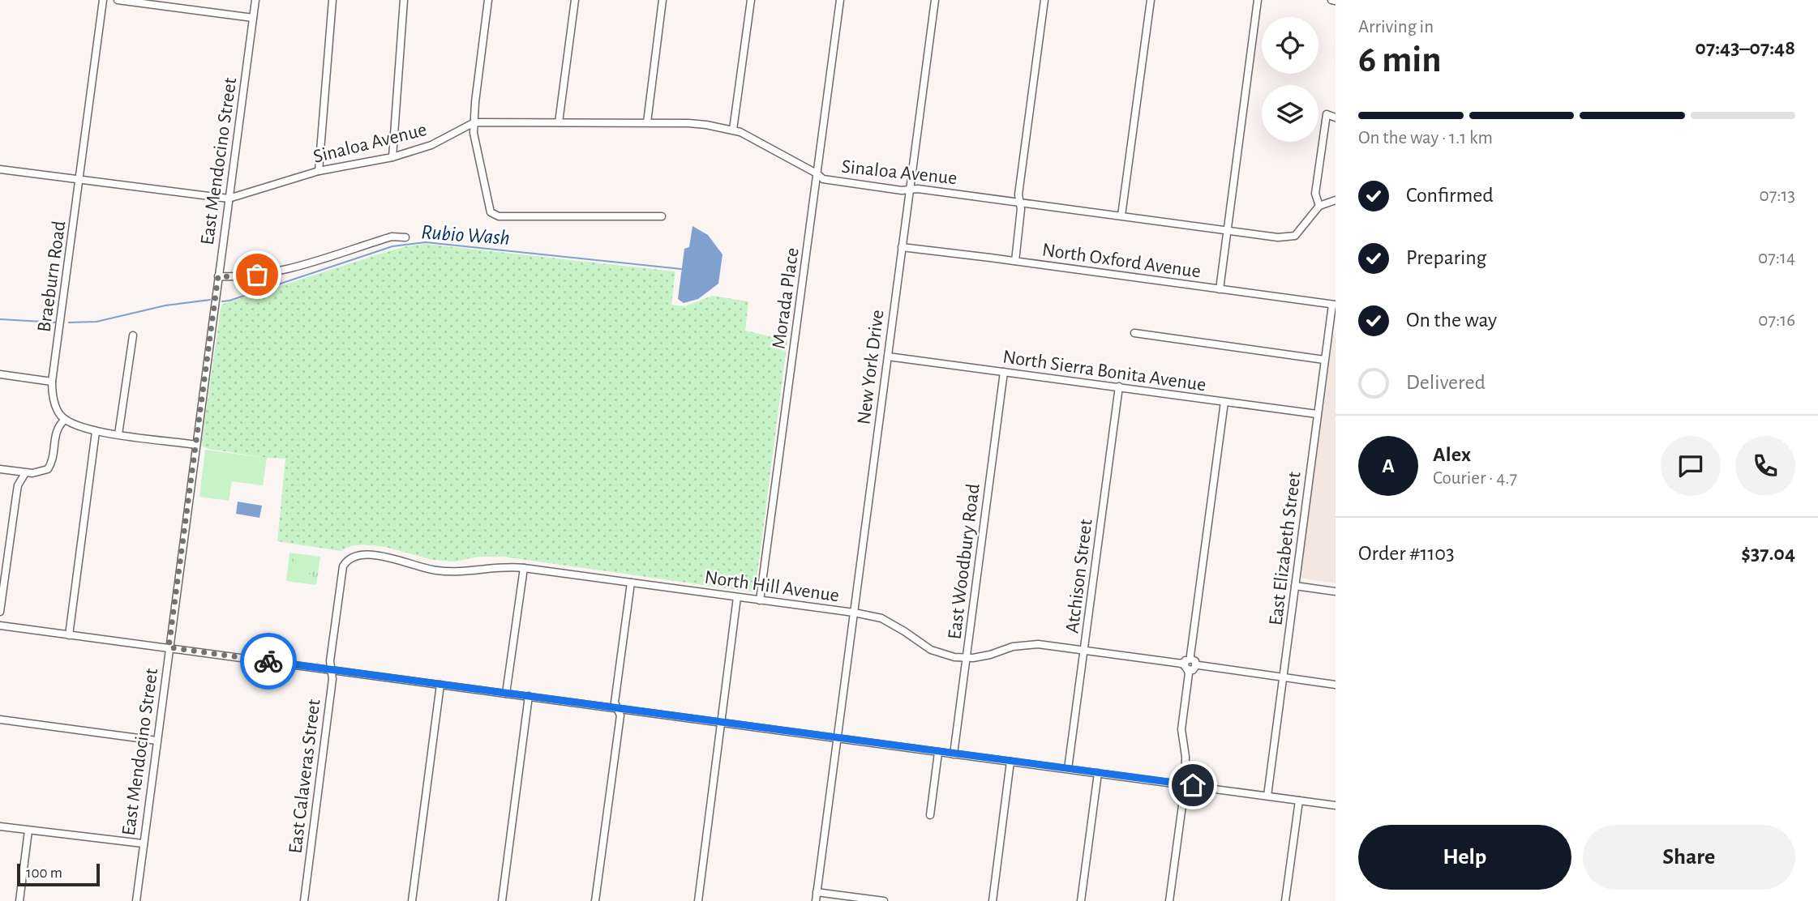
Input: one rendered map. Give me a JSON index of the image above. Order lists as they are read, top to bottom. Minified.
{"streets":{"street":["Sinaloa Avenue","East Mendocino Street","North Oxford Avenue","Braeburn Road","Morada Place","New York Drive","North Sierra Bonita Avenue","East Elizabeth Street","East Woodbury Road","Atchison Street","North Hill Avenue","East Calaveras Street"]},"crossings":[["Sinaloa Avenue","East Mendocino Street"],["Sinaloa Avenue","Morada Place"],["Sinaloa Avenue","New York Drive"],["North Oxford Avenue","New York Drive"],["North Oxford Avenue","East Elizabeth Street"],["Morada Place","North Hill Avenue"],["New York Drive","North Sierra Bonita Avenue"],["New York Drive","North Hill Avenue"],["North Sierra Bonita Avenue","East Elizabeth Street"],["North Sierra Bonita Avenue","East Woodbury Road"],["North Sierra Bonita Avenue","Atchison Street"],["East Elizabeth Street","North Hill Avenue"],["East Woodbury Road","North Hill Avenue"],["Atchison Street","North Hill Avenue"],["North Hill Avenue","East Calaveras Street"]],"water":["Rubio Wash"],"scale_bar":"100 m","page":{"heading":["6 min","Arriving in","07:43–07:48"],"panel":["Alex","Courier · 4.7","Order #1103","$37.04"],"bar":"On the way · 1.1 km","list":[["Confirmed","07:13"],["Preparing","07:14"],["On the way","07:16"],"Delivered"],"round":"A","buttons":["Help","Share"],"scale":"100 m"}}
